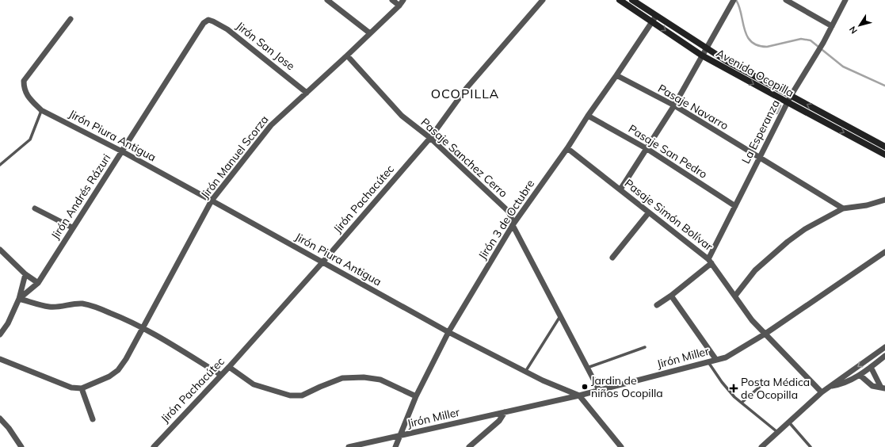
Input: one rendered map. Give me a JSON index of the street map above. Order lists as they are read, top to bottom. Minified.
{"streets":{"street":["Jirón San Jose","Avenida Ocopilla","Pasaje Navarro","La Esperanza","Jirón Piura Antigua","Pasaje San Pedro","Jirón Manuel Scorza","Pasaje Sanchez Cerro","Jirón Andrés Rázuri","Jirón Pachacútec","Pasaje Simón Bolívar","Jirón 3 de Octubre","Jirón Miller"]},"crossings":[["Jirón San Jose","Jirón Manuel Scorza"],["Jirón San Jose","Jirón Andrés Rázuri"],["Avenida Ocopilla","La Esperanza"],["Avenida Ocopilla","Jirón 3 de Octubre"],["Pasaje Navarro","La Esperanza"],["Pasaje Navarro","Jirón 3 de Octubre"],["La Esperanza","Pasaje San Pedro"],["La Esperanza","Pasaje Simón Bolívar"],["Jirón Piura Antigua","Jirón Manuel Scorza"],["Jirón Piura Antigua","Jirón Andrés Rázuri"],["Jirón Piura Antigua","Jirón Pachacútec"],["Jirón Piura Antigua","Jirón 3 de Octubre"],["Jirón Piura Antigua","Jirón Miller"],["Pasaje San Pedro","Jirón 3 de Octubre"],["Jirón Manuel Scorza","Pasaje Sanchez Cerro"],["Pasaje Sanchez Cerro","Jirón Pachacútec"],["Pasaje Sanchez Cerro","Jirón 3 de Octubre"],["Pasaje Sanchez Cerro","Jirón Miller"],["Pasaje Simón Bolívar","Jirón 3 de Octubre"],["Pasaje Simón Bolívar","Jirón Miller"],["Jirón 3 de Octubre","Jirón Miller"]],"districts":["OCOPILLA"],"places":{"other":["Jardin de niños Ocopilla"],"health":["Posta Médica de Ocopilla"]},"north":"bottom left"}
